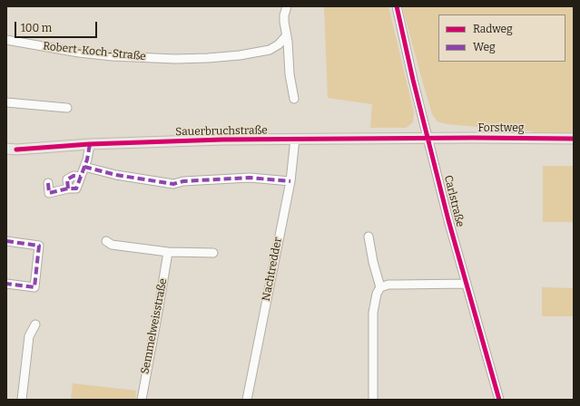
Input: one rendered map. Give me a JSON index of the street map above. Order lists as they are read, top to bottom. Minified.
{"streets":{"main road":["Forstweg","Sauerbruchstraße"],"street":["Robert-Koch-Straße","Carlstraße","Nachtredder","Semmelweisstraße"]},"crossings":[["Forstweg","Sauerbruchstraße"],["Forstweg","Carlstraße"],["Sauerbruchstraße","Carlstraße"],["Sauerbruchstraße","Nachtredder"]],"legend":["Radweg","Weg"],"scale_bar":"100 m"}
